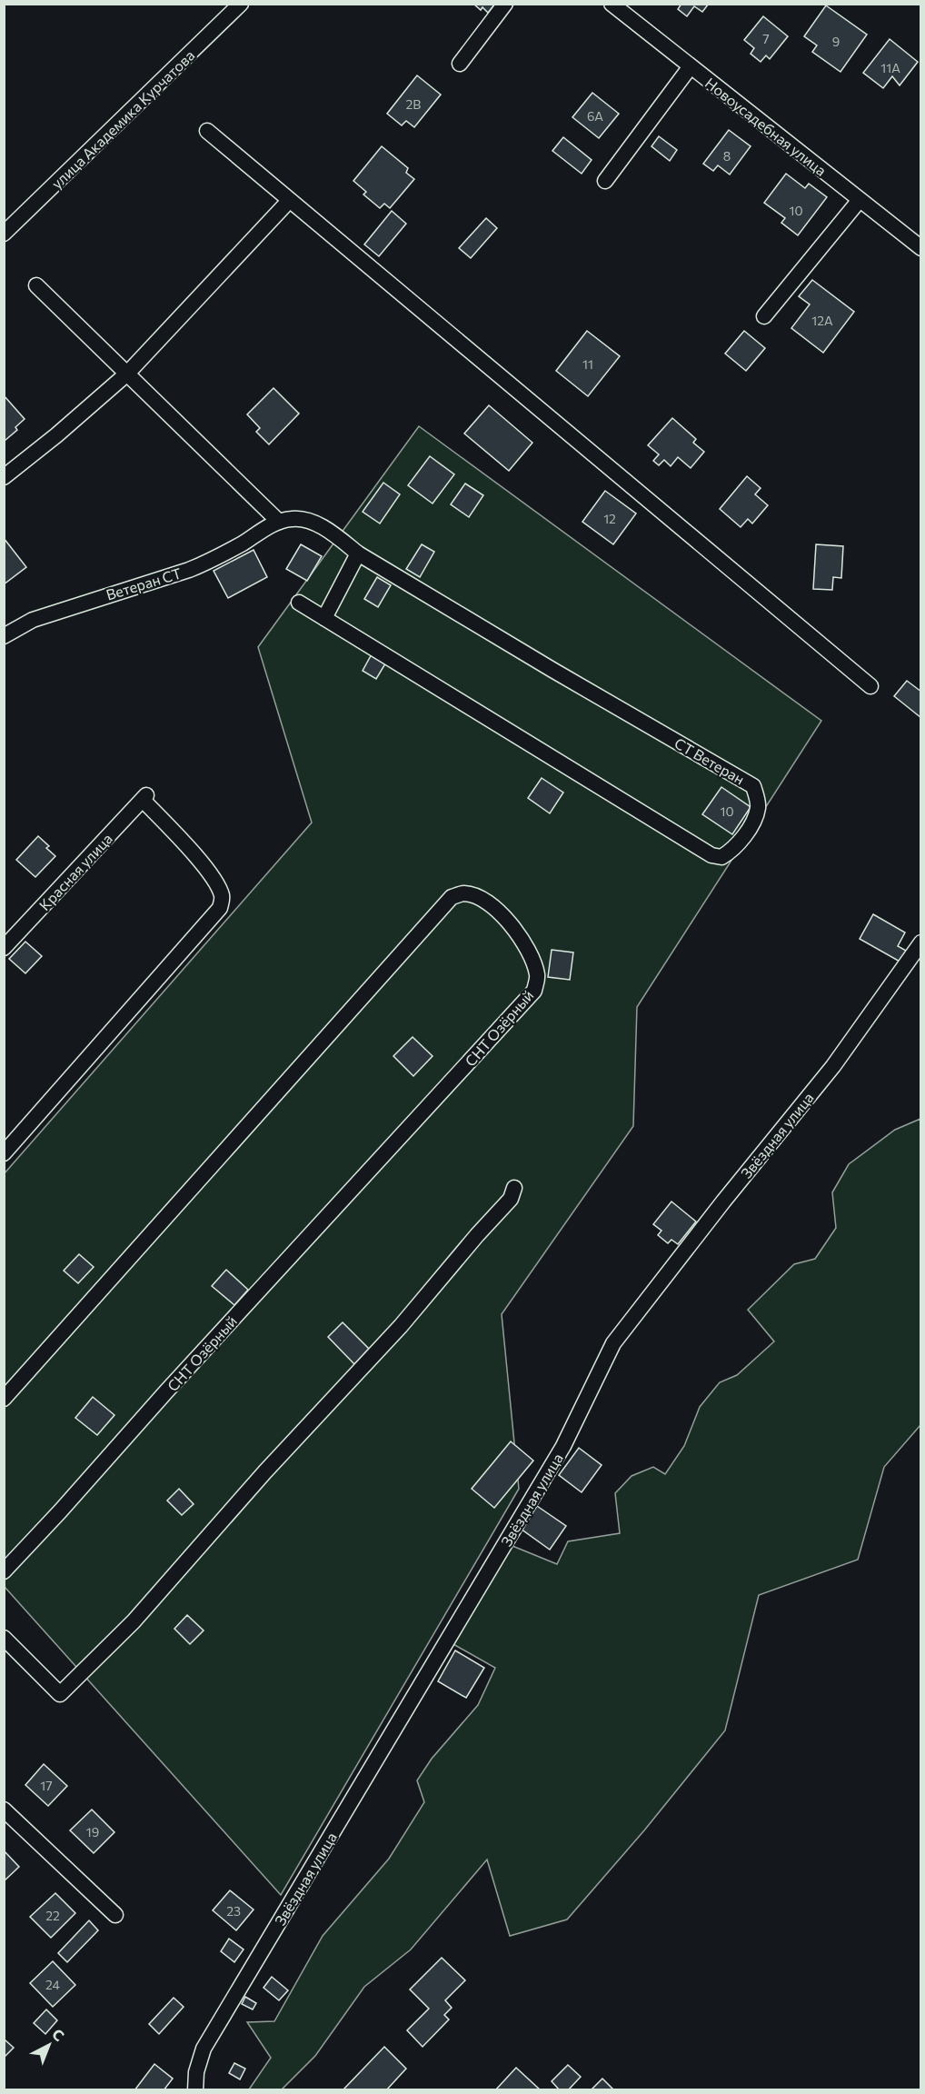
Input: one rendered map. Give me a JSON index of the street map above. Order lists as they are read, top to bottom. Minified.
{"streets":{"street":["улица Академика Курчатова","Новоусадебная улица","Ветеран СТ","СТ Ветеран","Красная улица","СНТ Озёрный","Звёздная улица"]},"crossings":[["Ветеран СТ","СТ Ветеран"]],"house_numbers":["7","9","11А","2В","6А","8","10","12А","11","12","10","17","19","23","22","24"],"north":"top right"}
